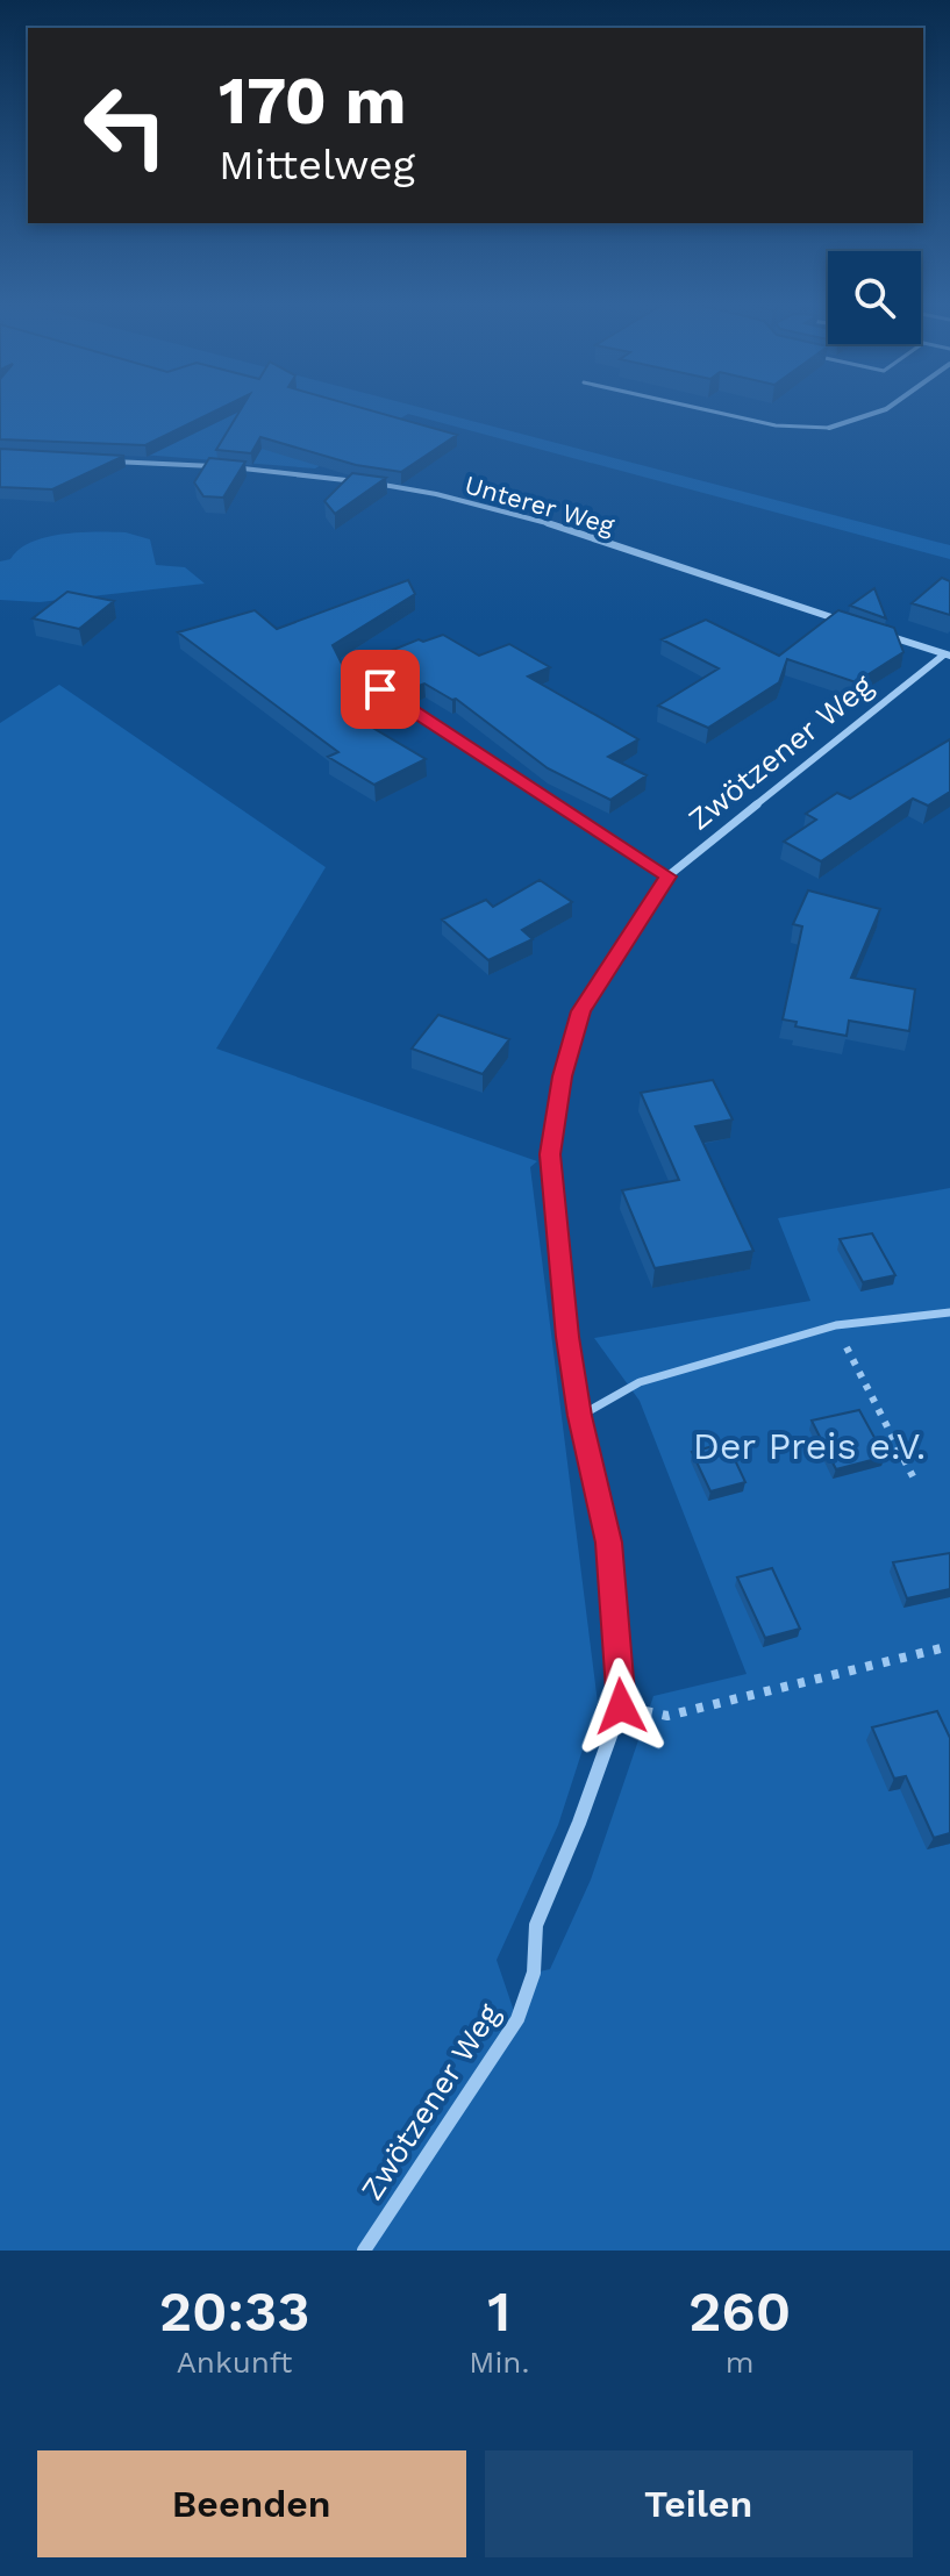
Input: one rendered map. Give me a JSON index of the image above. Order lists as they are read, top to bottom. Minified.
{"streets":{"street":["Unterer Weg","Zwötzener Weg"]},"parks":["Der Preis e.V."],"page":{"turn":["170 m","Mittelweg"],"eta":["20:33","Ankunft","1","Min.","260","m"],"buttons":["Beenden","Teilen"]}}
